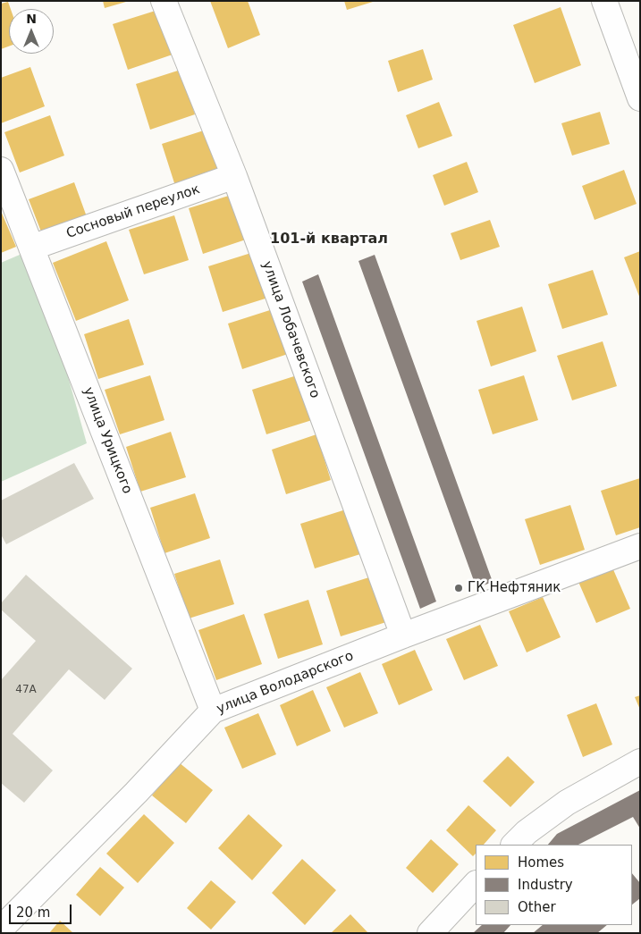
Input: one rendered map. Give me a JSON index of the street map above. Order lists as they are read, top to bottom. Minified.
{"streets":{"street":["Сосновый переулок","улица Лобачевского","улица Урицкого","улица Володарского"]},"crossings":[["Сосновый переулок","улица Лобачевского"],["Сосновый переулок","улица Урицкого"],["улица Лобачевского","улица Володарского"],["улица Урицкого","улица Володарского"]],"districts":["101-й квартал"],"places":["ГК Нефтяник"],"house_numbers":["47А"],"legend":["Homes","Industry","Other"],"scale_bar":"20 m","north":"top"}
